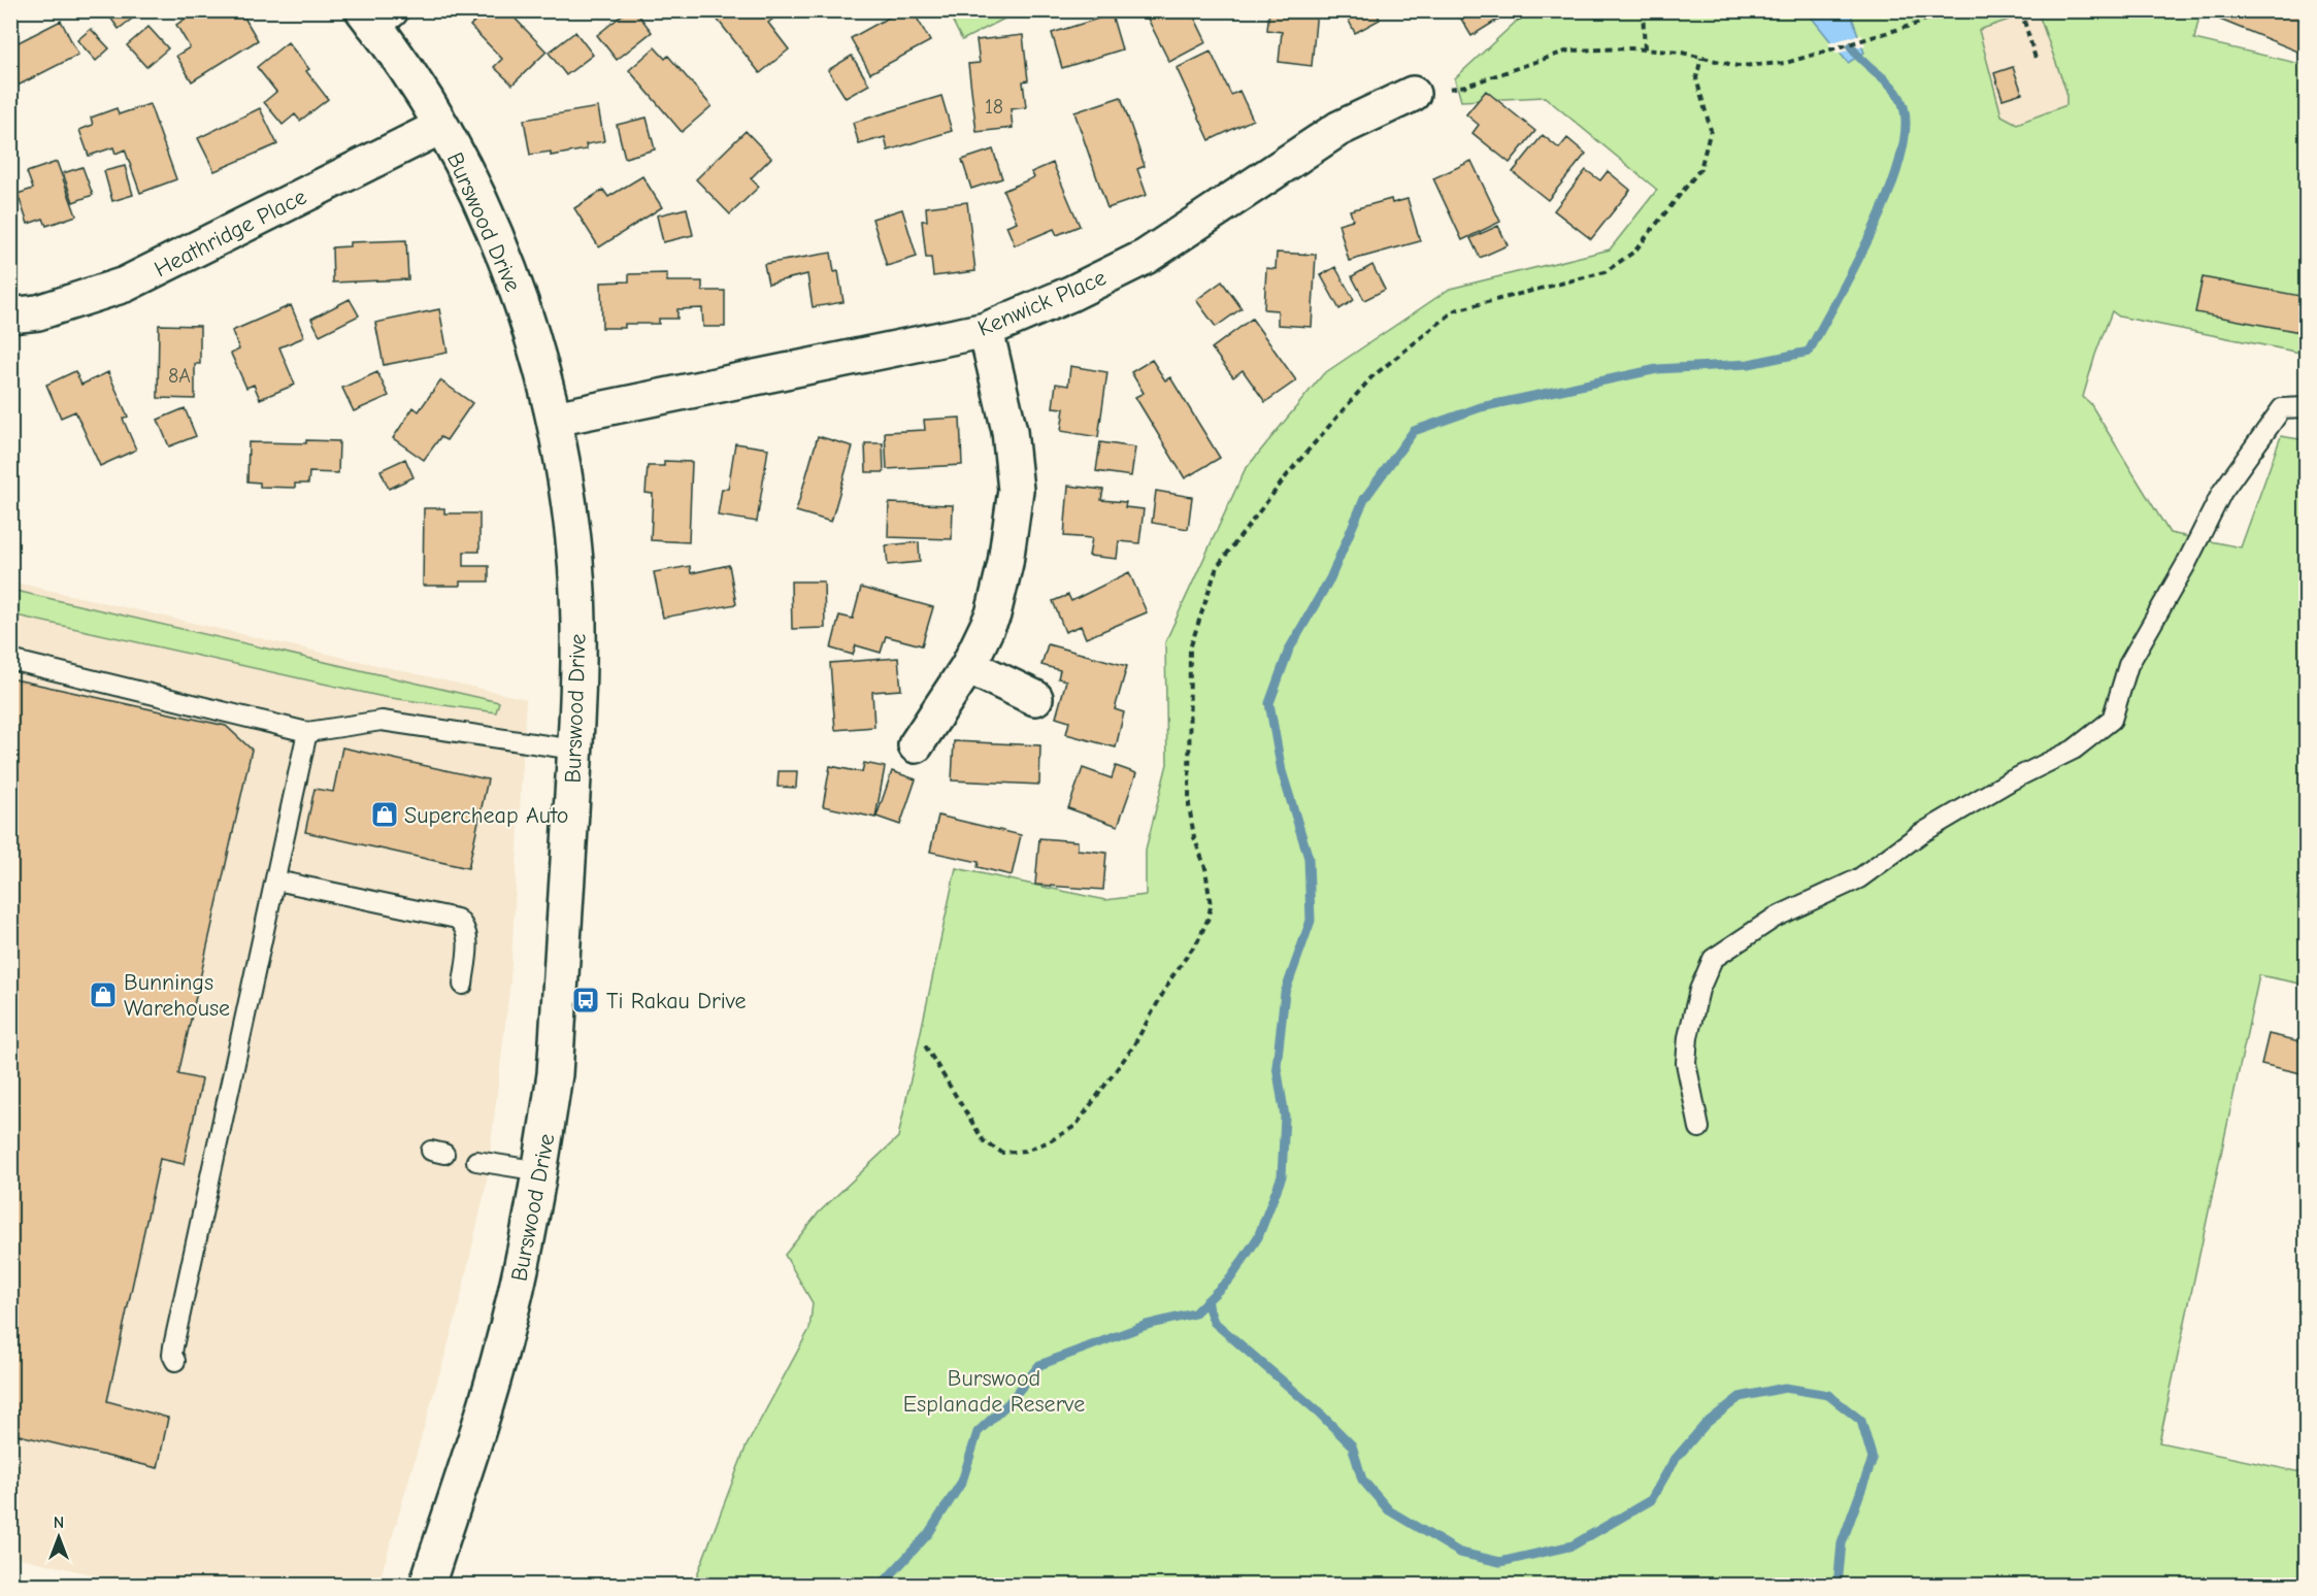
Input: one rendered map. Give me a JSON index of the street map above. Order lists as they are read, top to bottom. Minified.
{"streets":{"street":["Burswood Drive","Heathridge Place","Kenwick Place"]},"crossings":[["Burswood Drive","Heathridge Place"],["Burswood Drive","Kenwick Place"]],"parks":["Burswood Esplanade Reserve"],"places":{"shop":["Supercheap Auto","Bunnings Warehouse"],"bus stop":["Ti Rakau Drive"]},"house_numbers":["18","8A"],"north":"top"}
